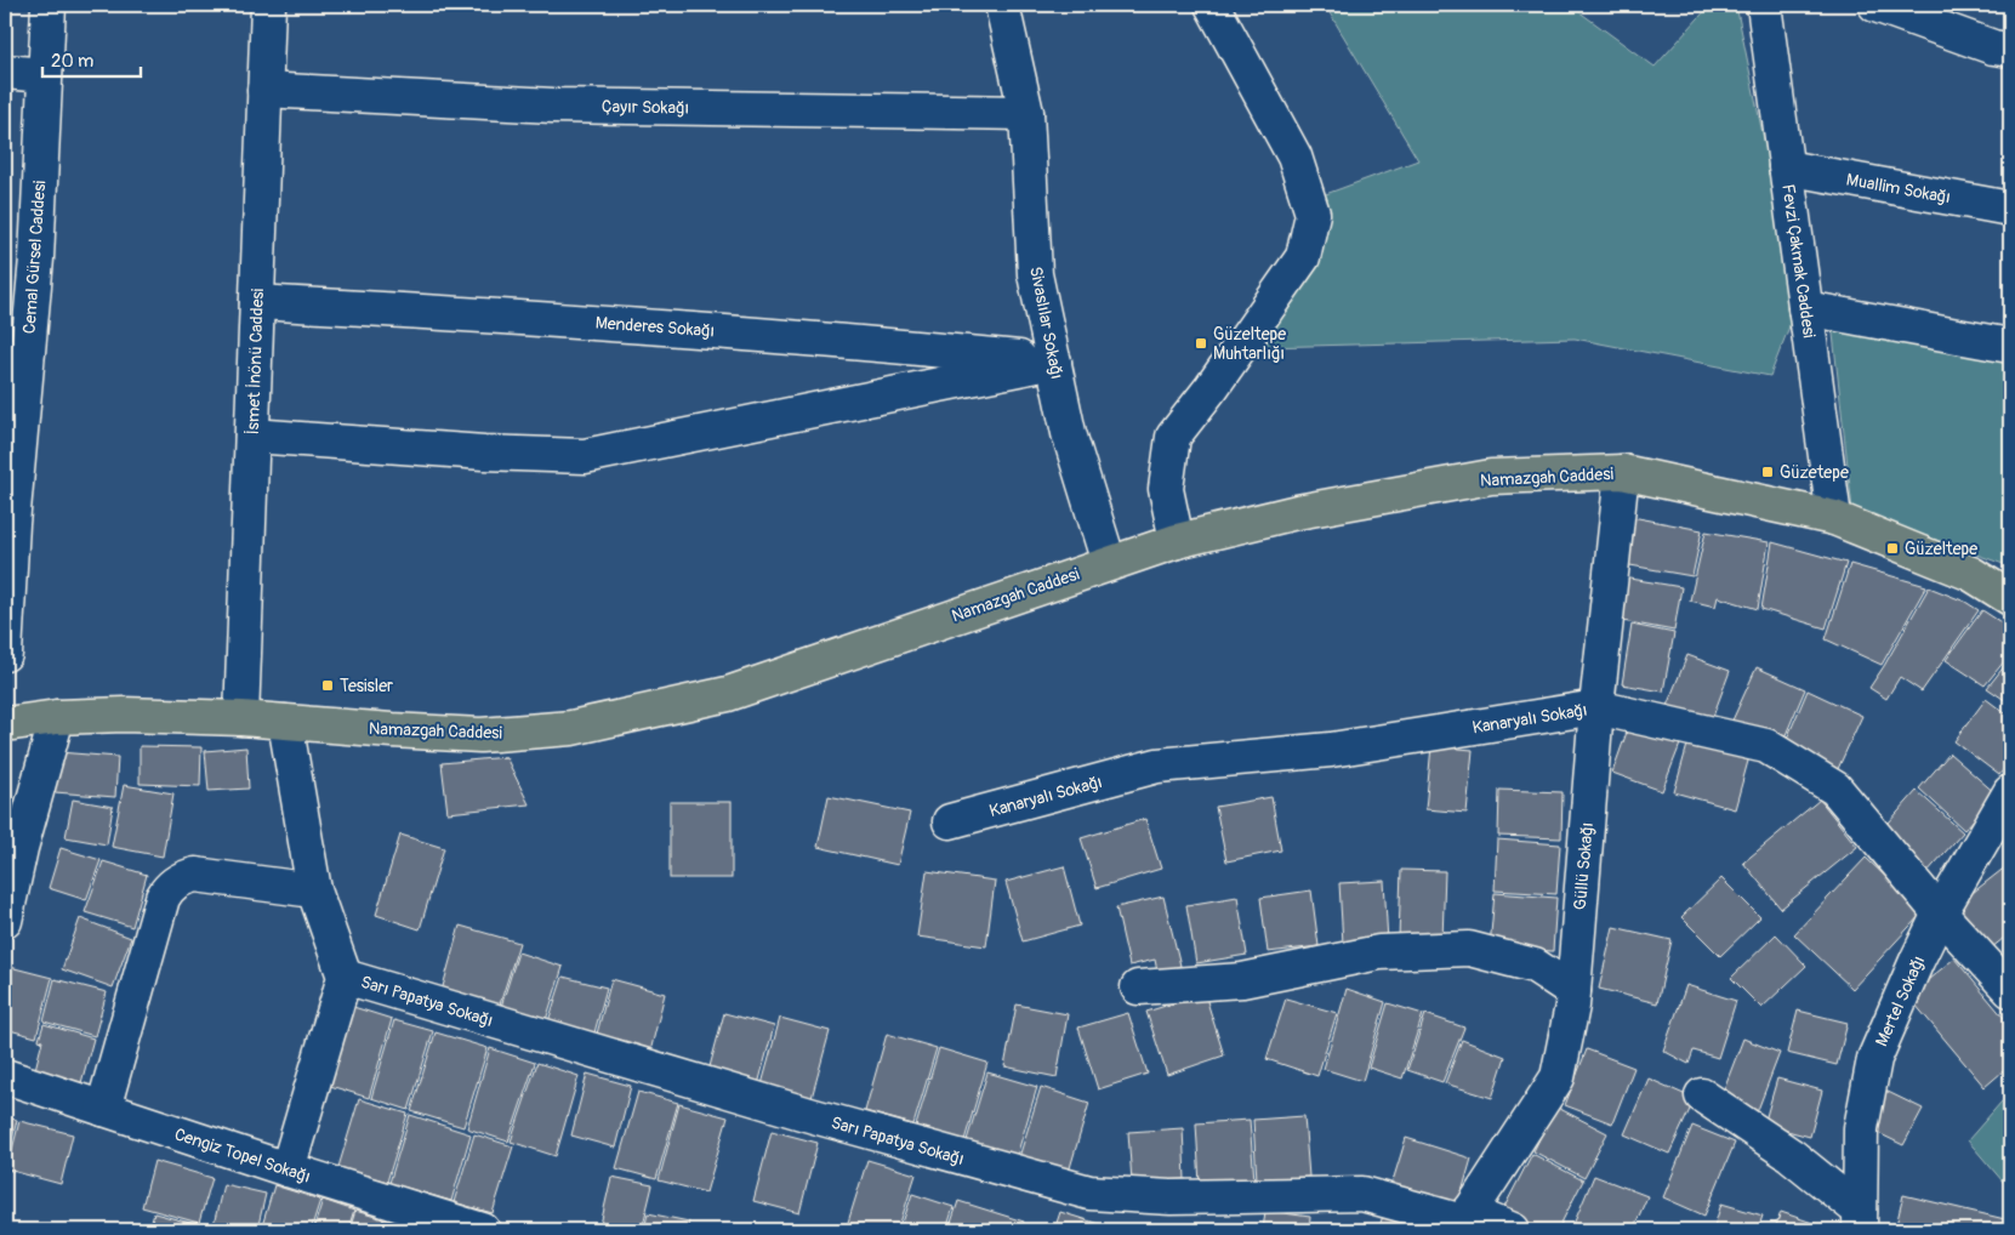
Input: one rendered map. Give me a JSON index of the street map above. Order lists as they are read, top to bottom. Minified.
{"streets":{"main road":["Namazgah Caddesi"],"street":["Çayır Sokağı","Muallim Sokağı","Cemal Gürsel Caddesi","Fevzi Çakmak Caddesi","Sivaslılar Sokağı","Menderes Sokağı","İsmet İnönü Caddesi","Kanaryalı Sokağı","Güllü Sokağı","Sarı Papatya Sokağı","Mertel Sokağı","Cengiz Topel Sokağı"]},"crossings":[["Çayır Sokağı","Sivaslılar Sokağı"],["Çayır Sokağı","İsmet İnönü Caddesi"],["Muallim Sokağı","Fevzi Çakmak Caddesi"],["Fevzi Çakmak Caddesi","Namazgah Caddesi"],["Sivaslılar Sokağı","Menderes Sokağı"],["Sivaslılar Sokağı","Namazgah Caddesi"],["Menderes Sokağı","İsmet İnönü Caddesi"],["İsmet İnönü Caddesi","Namazgah Caddesi"],["Namazgah Caddesi","Güllü Sokağı"],["Namazgah Caddesi","Sarı Papatya Sokağı"],["Kanaryalı Sokağı","Güllü Sokağı"],["Kanaryalı Sokağı","Mertel Sokağı"],["Güllü Sokağı","Sarı Papatya Sokağı"],["Sarı Papatya Sokağı","Cengiz Topel Sokağı"]],"places":{"transit":["Güzeltepe Muhtarlığı","Güzetepe","Güzeltepe","Tesisler"]},"scale_bar":"20 m"}
